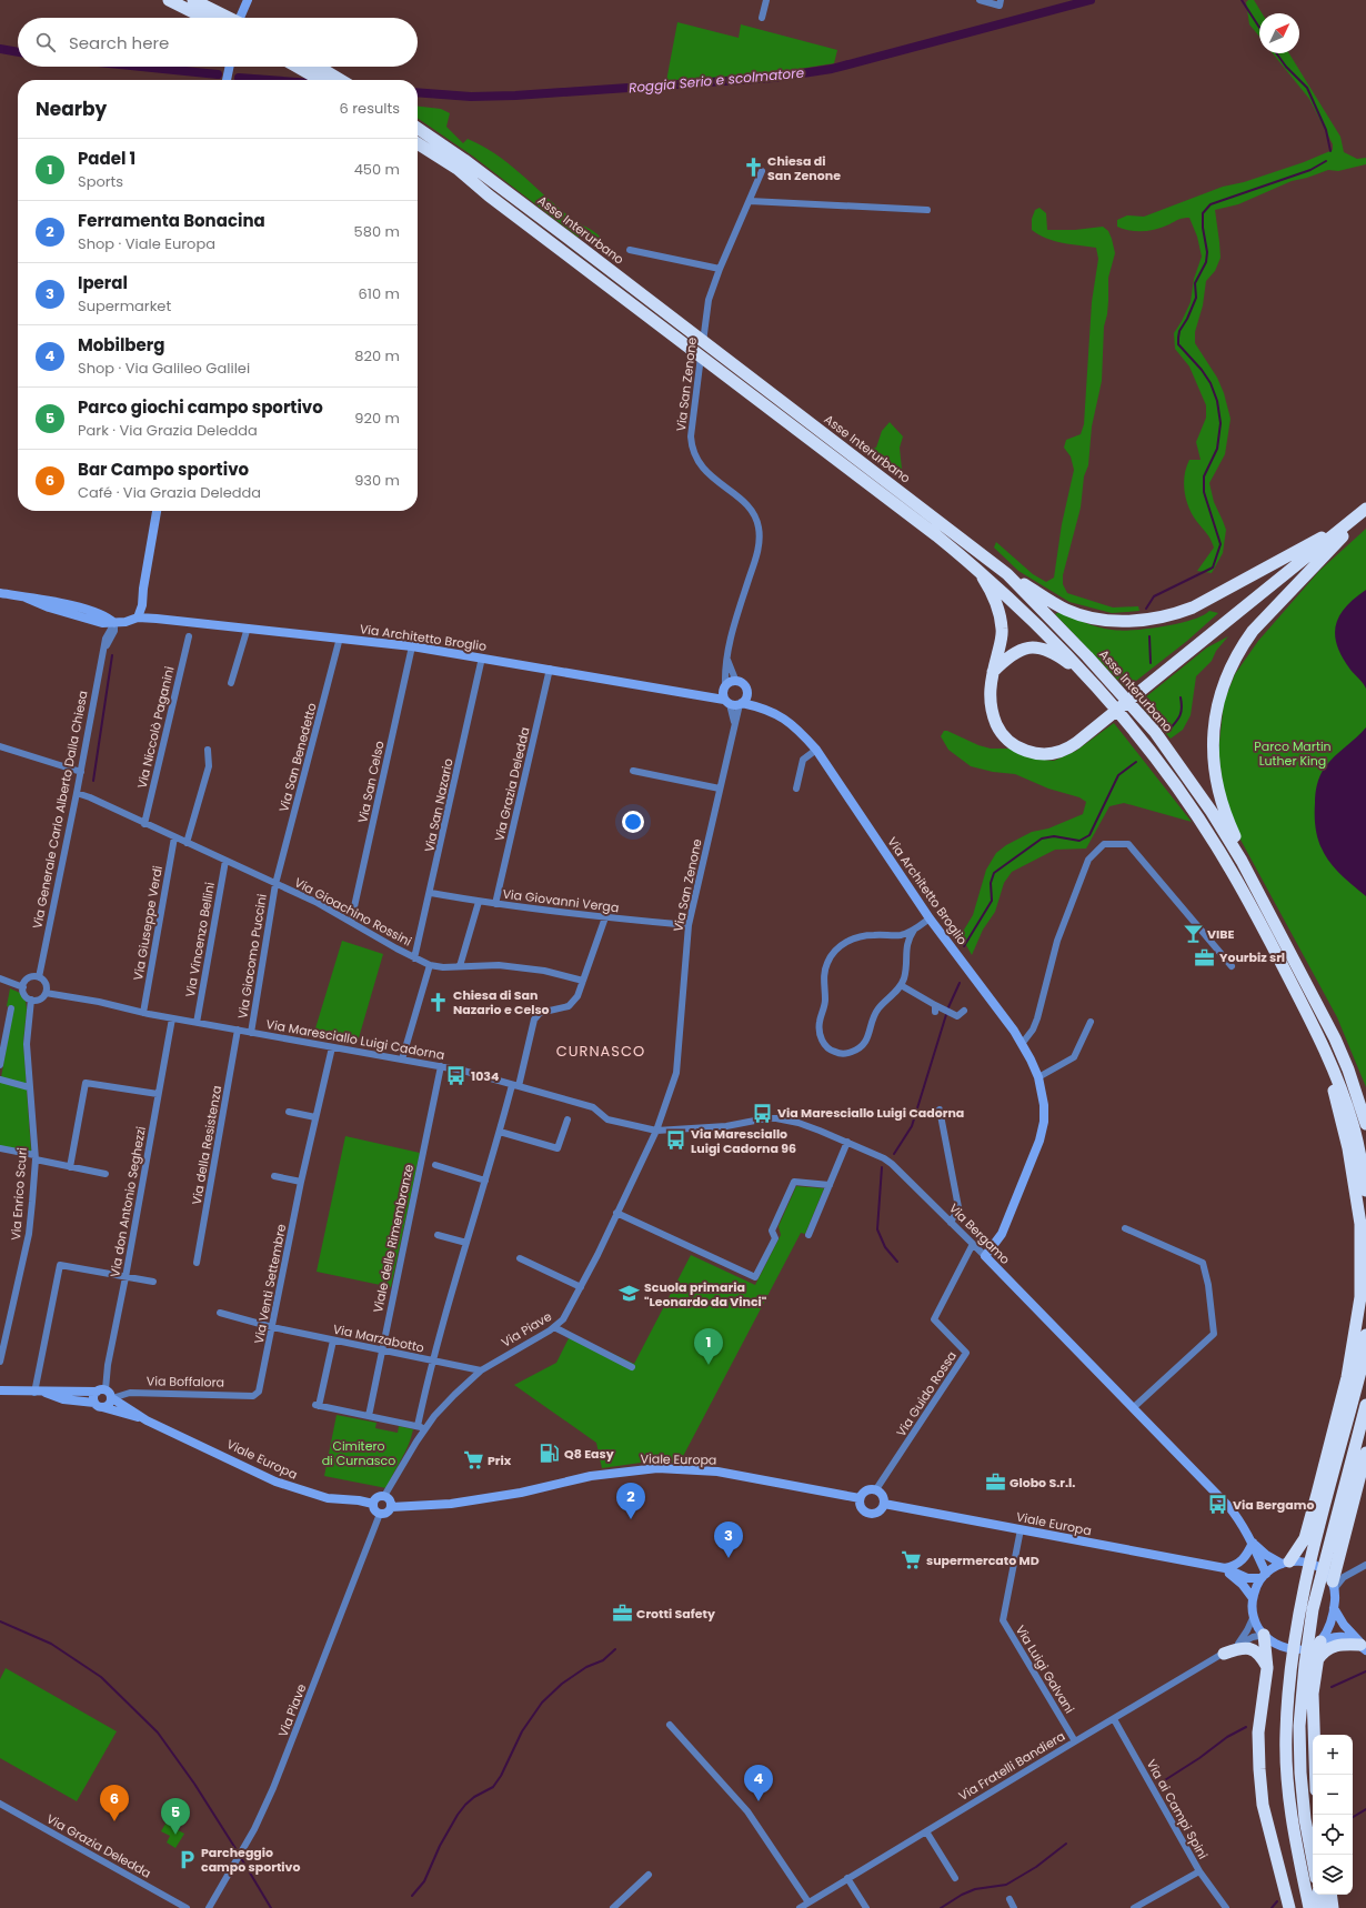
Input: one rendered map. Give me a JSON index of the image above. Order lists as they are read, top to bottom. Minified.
{"streets":{"highway":["Asse Interurbano"],"street":["Via San Zenone","Via Architetto Broglio","Via Niccolò Paganini","Via San Benedetto","Via San Celso","Via Grazia Deledda","Via San Nazario","Via Generale Carlo Alberto Dalla Chiesa","Via Giovanni Verga","Via Gioachino Rossini","Via Giuseppe Verdi","Via Vincenzo Bellini","Via Giacomo Puccini","Via Maresciallo Luigi Cadorna","Via della Resistenza","Via Enrico Scuri","Via don Antonio Seghezzi","Via Bergamo","Viale delle Rimembranze","Via Venti Settembre","Via Piave","Via Marzabotto","Via Boffalora","Via Guido Rossa","Viale Europa","Via Luigi Galvani","Via Fratelli Bandiera","Via ai Campi Spini"]},"crossings":[["Via San Zenone","Via Architetto Broglio"],["Via San Zenone","Via Giovanni Verga"],["Via San Zenone","Via Maresciallo Luigi Cadorna"],["Via San Zenone","Via Piave"],["Via Architetto Broglio","Via San Benedetto"],["Via Architetto Broglio","Via San Celso"],["Via Architetto Broglio","Via Grazia Deledda"],["Via Architetto Broglio","Via San Nazario"],["Via Architetto Broglio","Via Bergamo"],["Via Niccolò Paganini","Via Gioachino Rossini"],["Via San Benedetto","Via Gioachino Rossini"],["Via San Benedetto","Via Giacomo Puccini"],["Via San Celso","Via Gioachino Rossini"],["Via Grazia Deledda","Via Giovanni Verga"],["Via San Nazario","Via Giovanni Verga"],["Via San Nazario","Via Gioachino Rossini"],["Via Generale Carlo Alberto Dalla Chiesa","Via Gioachino Rossini"],["Via Generale Carlo Alberto Dalla Chiesa","Via Maresciallo Luigi Cadorna"],["Via Generale Carlo Alberto Dalla Chiesa","Via Enrico Scuri"],["Via Gioachino Rossini","Via Giuseppe Verdi"],["Via Gioachino Rossini","Via Vincenzo Bellini"],["Via Gioachino Rossini","Via Giacomo Puccini"],["Via Giuseppe Verdi","Via Maresciallo Luigi Cadorna"],["Via Vincenzo Bellini","Via Maresciallo Luigi Cadorna"],["Via Giacomo Puccini","Via Maresciallo Luigi Cadorna"],["Via Maresciallo Luigi Cadorna","Via della Resistenza"],["Via Maresciallo Luigi Cadorna","Via Enrico Scuri"],["Via Maresciallo Luigi Cadorna","Via don Antonio Seghezzi"],["Via Maresciallo Luigi Cadorna","Via Bergamo"],["Via Maresciallo Luigi Cadorna","Viale delle Rimembranze"],["Via Maresciallo Luigi Cadorna","Via Venti Settembre"],["Via Maresciallo Luigi Cadorna","Via Piave"],["Via don Antonio Seghezzi","Via Boffalora"],["Via don Antonio Seghezzi","Viale Europa"],["Via Bergamo","Via Guido Rossa"],["Via Bergamo","Viale Europa"],["Via Bergamo","Via Fratelli Bandiera"],["Viale delle Rimembranze","Via Marzabotto"],["Via Venti Settembre","Via Marzabotto"],["Via Venti Settembre","Via Boffalora"],["Via Piave","Via Marzabotto"],["Via Piave","Viale Europa"],["Via Boffalora","Viale Europa"],["Via Guido Rossa","Viale Europa"],["Viale Europa","Via Luigi Galvani"],["Viale Europa","Via Fratelli Bandiera"],["Via Luigi Galvani","Via Fratelli Bandiera"],["Via Fratelli Bandiera","Via ai Campi Spini"]],"districts":["CURNASCO"],"water":["Roggia Serio e scolmatore"],"parks":["Parco Martin Luther King","Cimitero di Curnasco"],"places":{"church":["Chiesa di San Zenone","Chiesa di San Nazario e Celso"],"bar":["VIBE"],"office":["Yourbiz srl","Globo S.r.l.","Crotti Safety"],"bus stop":["1034","Via Maresciallo Luigi Cadorna","Via Maresciallo Luigi Cadorna 96","Via Bergamo"],"school or university":["Scuola primaria \"Leonardo da Vinci\""],"fuel station":["Q8 Easy"],"supermarket":["Prix","supermercato MD"],"parking":["Parcheggio campo sportivo"]},"north":"top right","page":{"search":"Search here","heading":["Nearby","6 results"],"list":[{"mark":"1","name":"Padel 1","note":"Sports","value":"450 m"},{"mark":"2","name":"Ferramenta Bonacina","note":"Shop · Viale Europa","value":"580 m"},{"mark":"3","name":"Iperal","note":"Supermarket","value":"610 m"},{"mark":"4","name":"Mobilberg","note":"Shop · Via Galileo Galilei","value":"820 m"},{"mark":"5","name":"Parco giochi campo sportivo","note":"Park · Via Grazia Deledda","value":"920 m"},{"mark":"6","name":"Bar Campo sportivo","note":"Café · Via Grazia Deledda","value":"930 m"}],"pins":["1","2","3","4","6","5"],"map_buttons":["+","−"]}}
